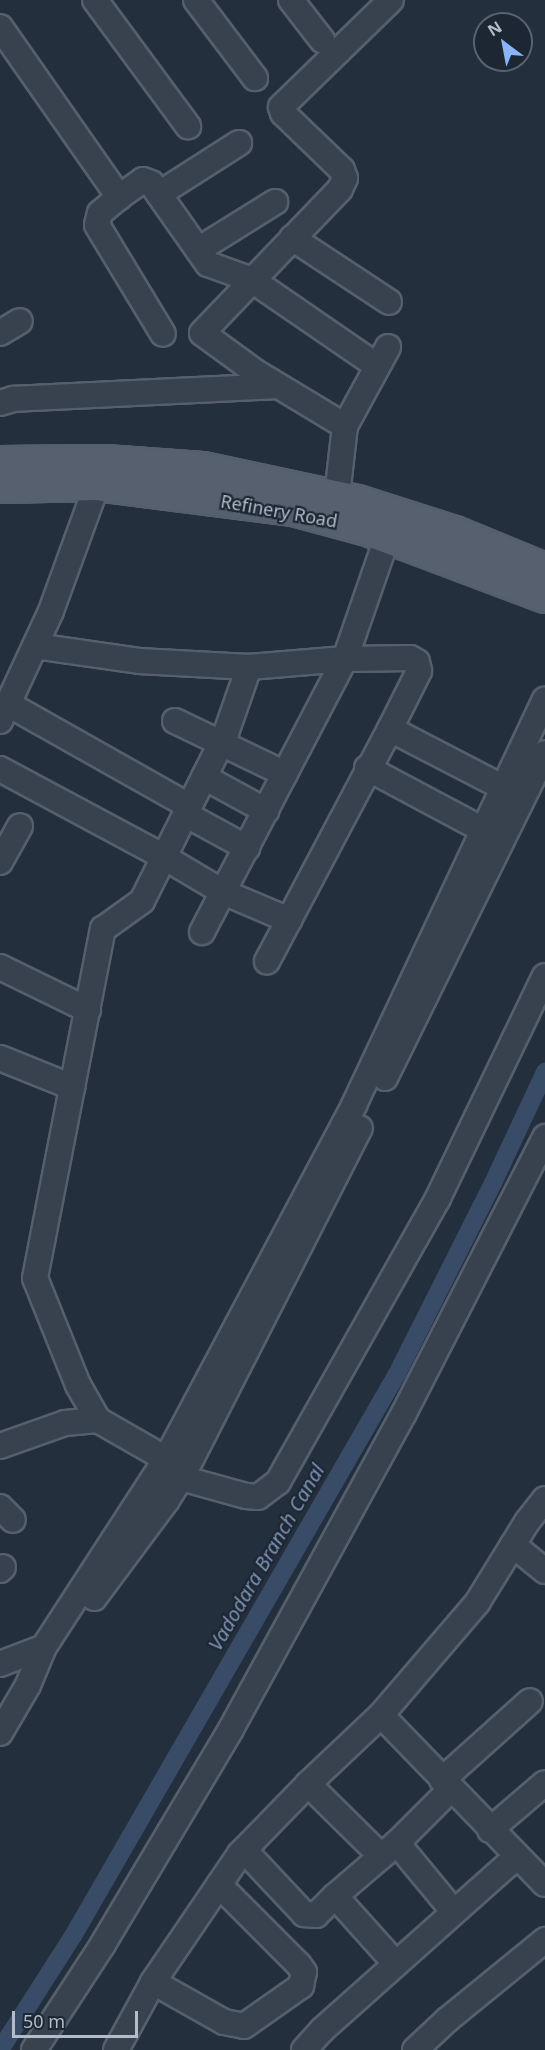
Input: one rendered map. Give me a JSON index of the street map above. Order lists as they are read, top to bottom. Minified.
{"streets":{"main road":["Refinery Road"]},"water":["Vadodara Branch Canal"],"scale_bar":"50 m","north":"top left"}
